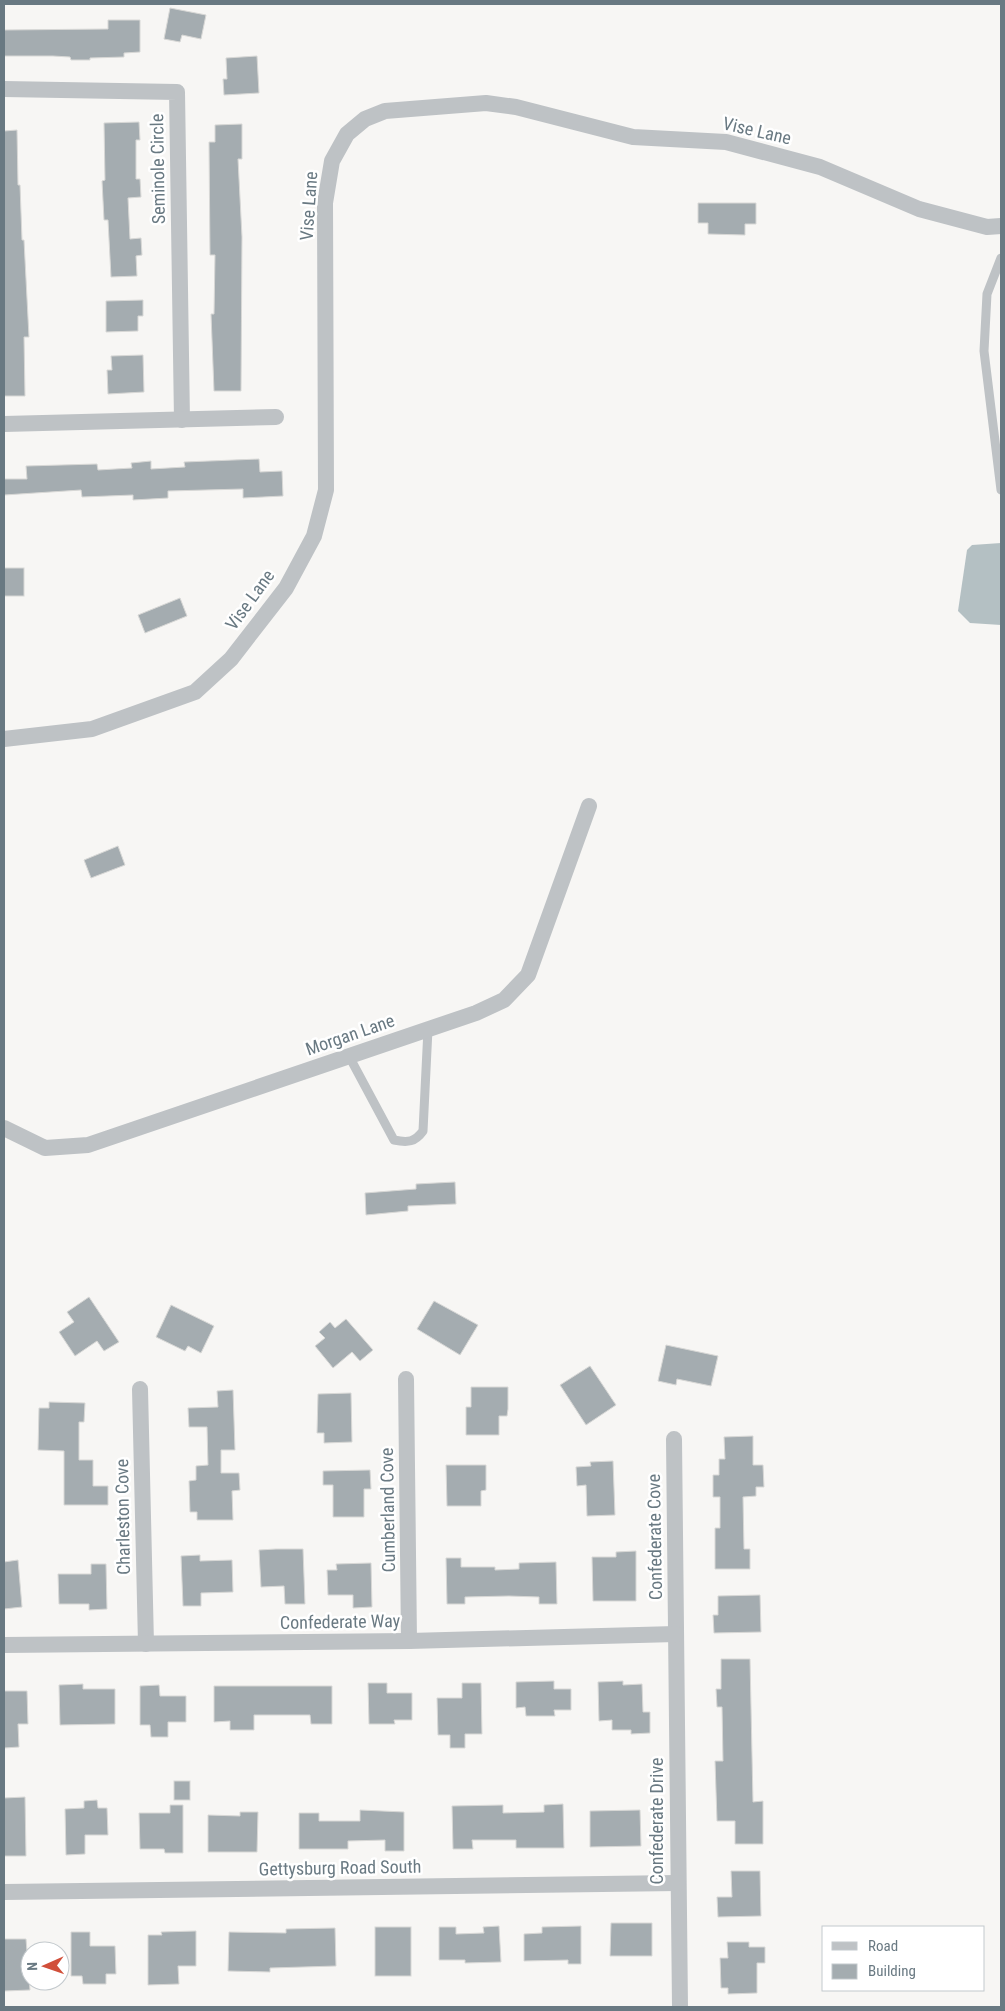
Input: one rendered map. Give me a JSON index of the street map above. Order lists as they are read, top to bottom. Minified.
{"streets":{"street":["Vise Lane","Seminole Circle","Morgan Lane","Cumberland Cove","Charleston Cove","Confederate Cove","Confederate Way","Confederate Drive","Gettysburg Road South"]},"crossings":[["Cumberland Cove","Confederate Way"],["Charleston Cove","Confederate Way"],["Confederate Cove","Confederate Way"],["Confederate Cove","Confederate Drive"],["Confederate Way","Confederate Drive"],["Confederate Drive","Gettysburg Road South"]],"legend":["Road","Building"],"north":"left"}
